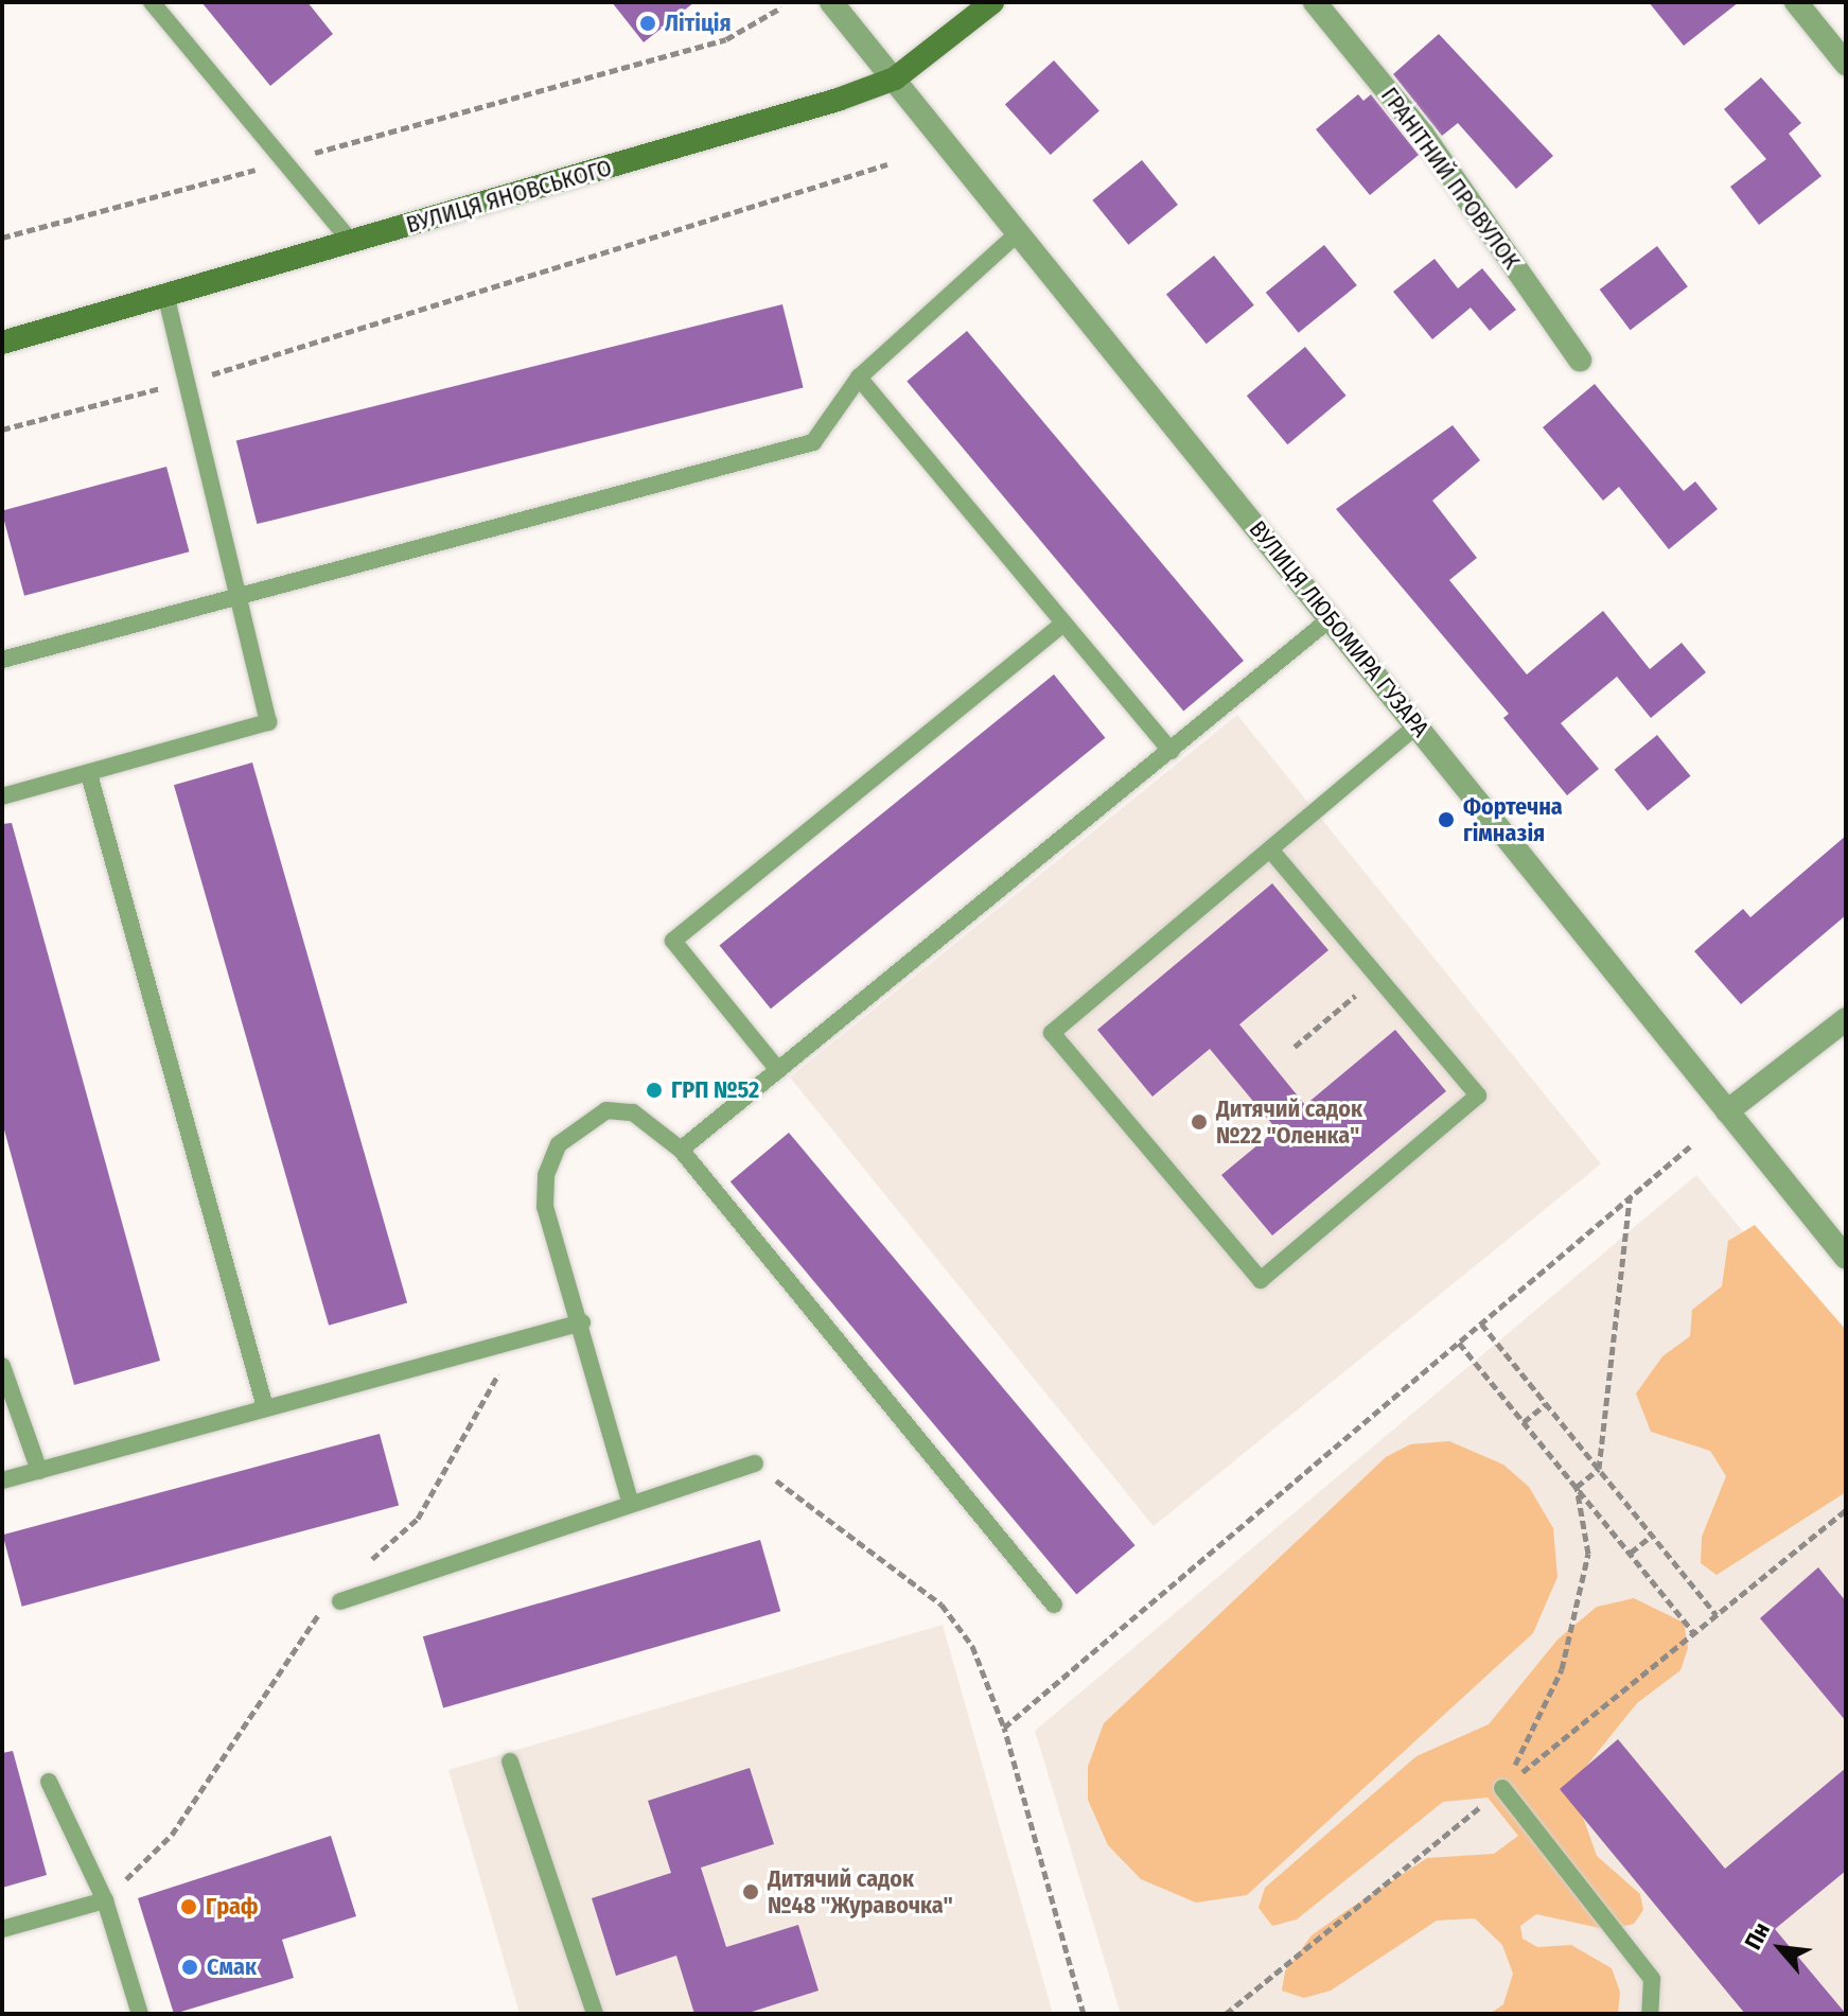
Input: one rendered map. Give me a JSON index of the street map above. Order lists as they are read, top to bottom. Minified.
{"streets":{"main road":["ВУЛИЦЯ ЯНОВСЬКОГО"],"street":["ГРАНІТНИЙ ПРОВУЛОК","ВУЛИЦЯ ЛЮБОМИРА ГУЗАРА"]},"crossings":[["ВУЛИЦЯ ЯНОВСЬКОГО","ВУЛИЦЯ ЛЮБОМИРА ГУЗАРА"]],"places":["Літіція","Фортечна гімназія","ГРП №52","Дитячий садок №22 \"Оленка\"","Дитячий садок №48 \"Журавочка\"","Граф","Смак"],"north":"top left"}
